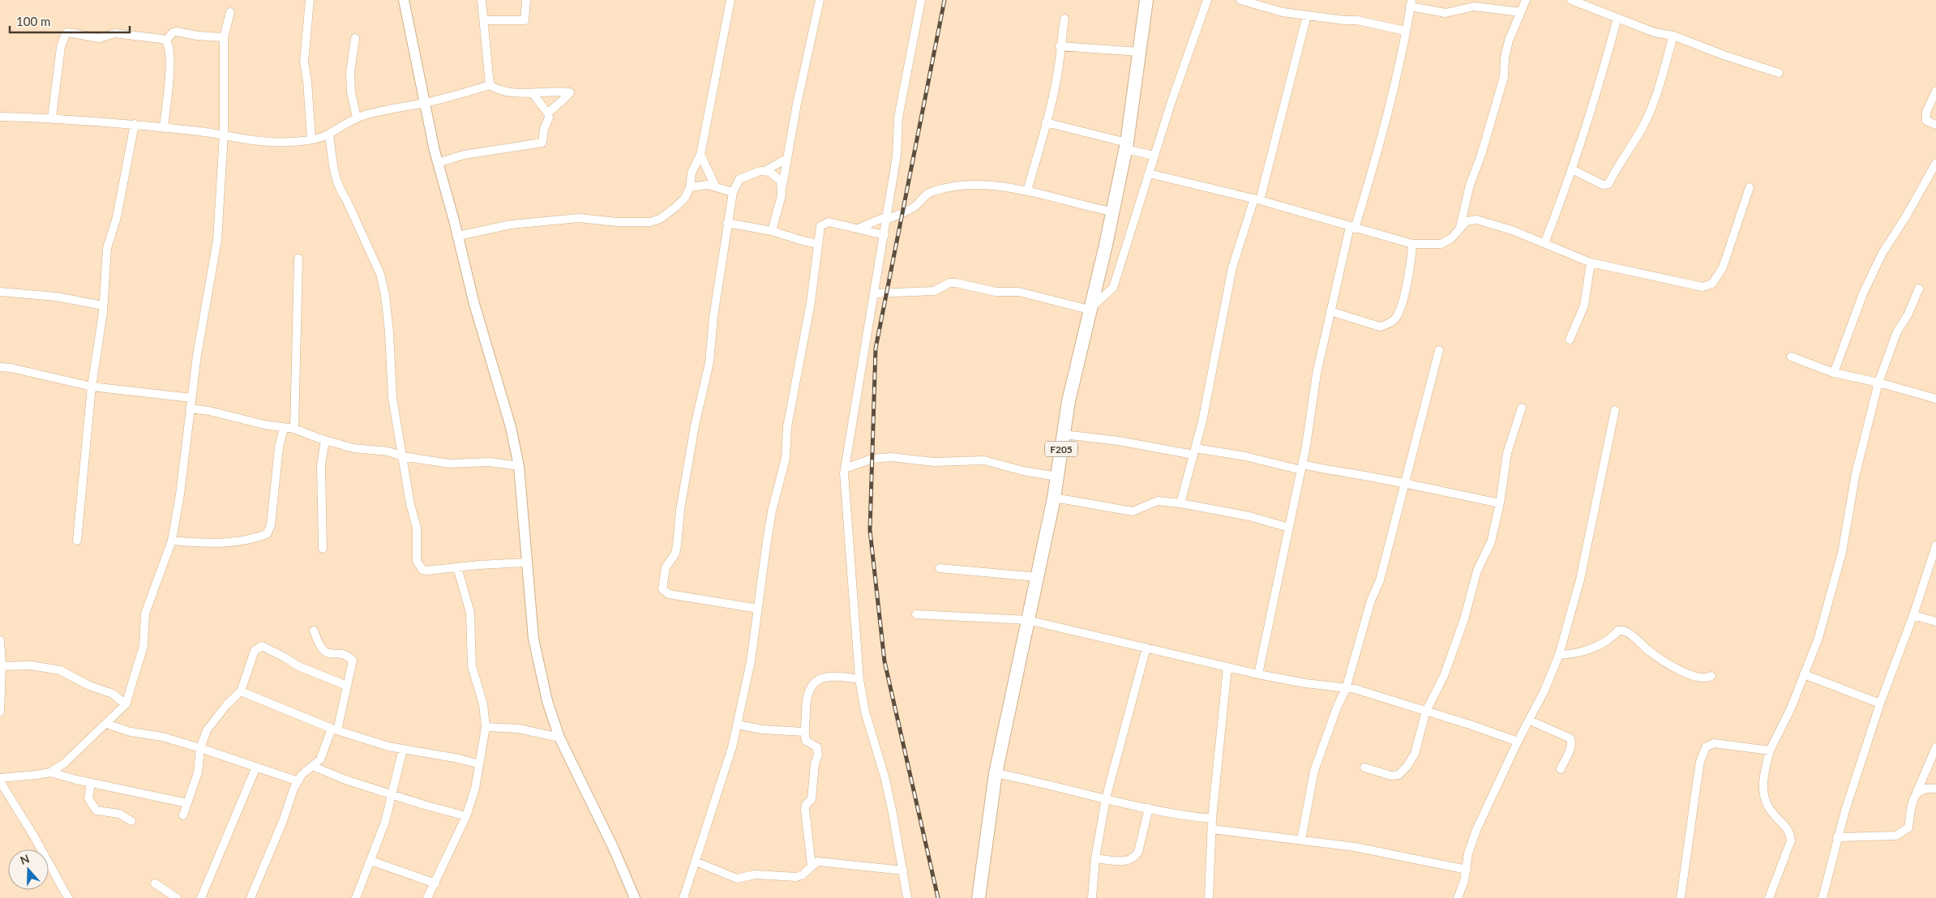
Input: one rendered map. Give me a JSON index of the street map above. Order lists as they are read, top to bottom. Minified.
{"streets":{"main road":["F205"]},"scale_bar":"100 m","north":"top"}
